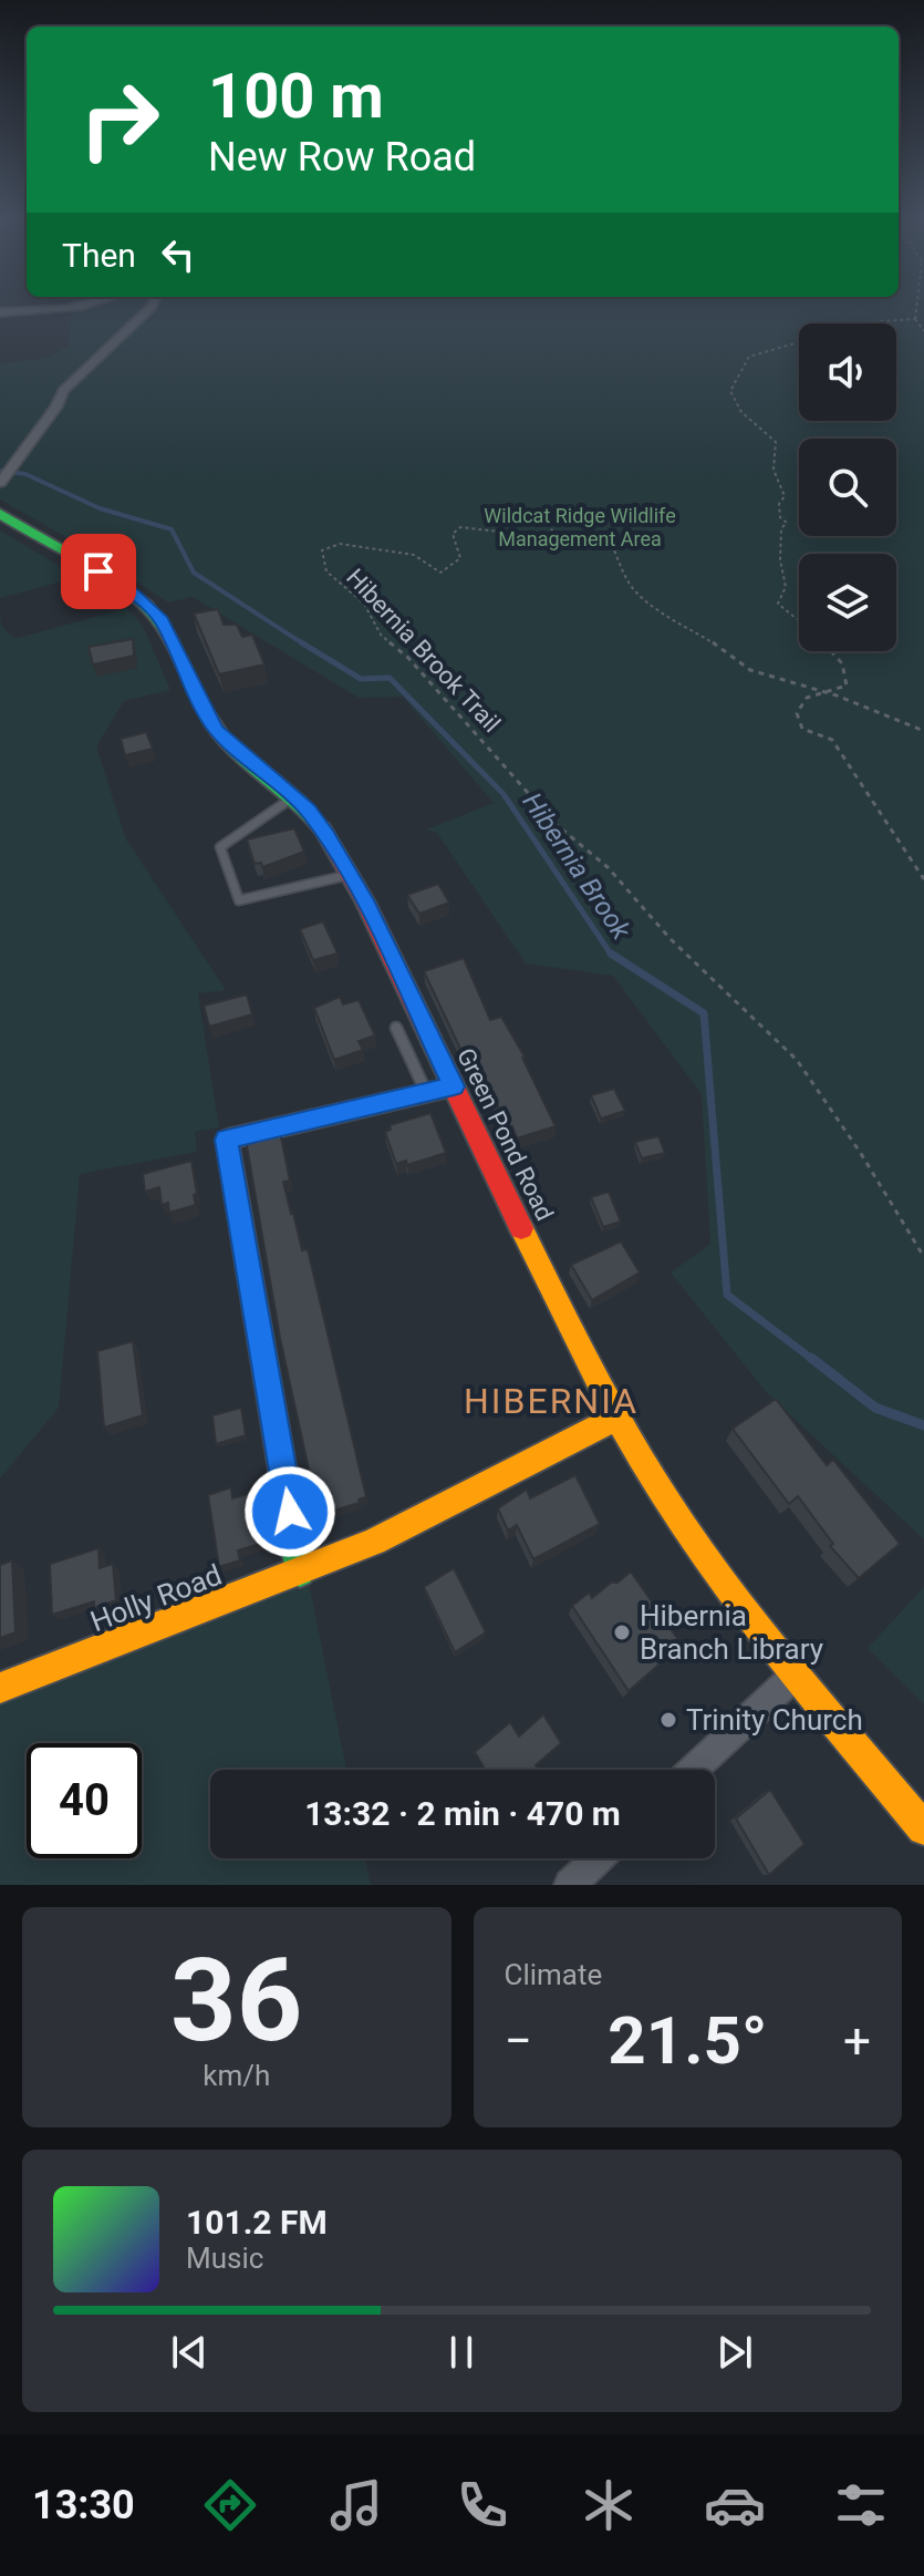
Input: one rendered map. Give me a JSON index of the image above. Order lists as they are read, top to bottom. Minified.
{"streets":{"main road":["Green Pond Road","Holly Road"],"path":["Hibernia Brook Trail"]},"crossings":[["Green Pond Road","Holly Road"]],"districts":["HIBERNIA"],"water":["Hibernia Brook"],"parks":["Wildcat Ridge Wildlife Management Area"],"places":["Hibernia Branch Library","Trinity Church"],"page":{"turn":["100 m","New Row Road"],"then":"Then","limit":"40","trip":"13:32 · 2 min · 470 m","tile":[["36","km/h"],"Climate"],"heat":["−","21.5°","+"],"song":["101.2 FM","Music"],"tabs":"13:30"}}
